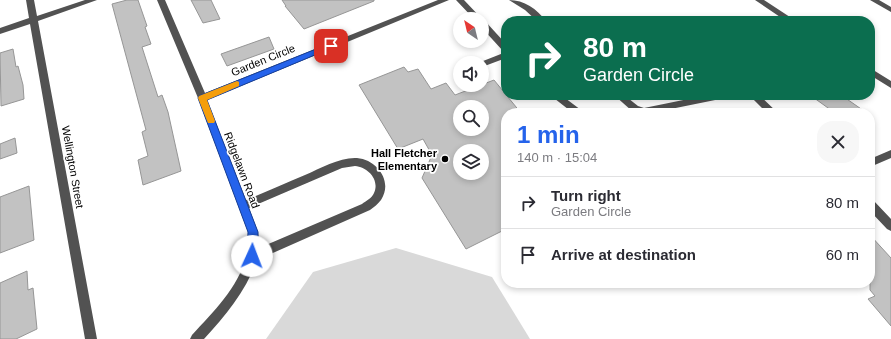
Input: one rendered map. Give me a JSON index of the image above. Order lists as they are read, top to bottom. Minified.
{"streets":{"street":["Garden Circle","Wellington Street","Ridgelawn Road"]},"crossings":[["Garden Circle","Ridgelawn Road"]],"places":["Hall Fletcher Elementary"],"north":"top left","page":{"turn":["80 m","Garden Circle"],"heading":["1 min","140 m · 15:04"],"list":[{"name":"Turn right","note":"Garden Circle","value":"80 m"},{"name":"Arrive at destination","value":"60 m"}]}}
